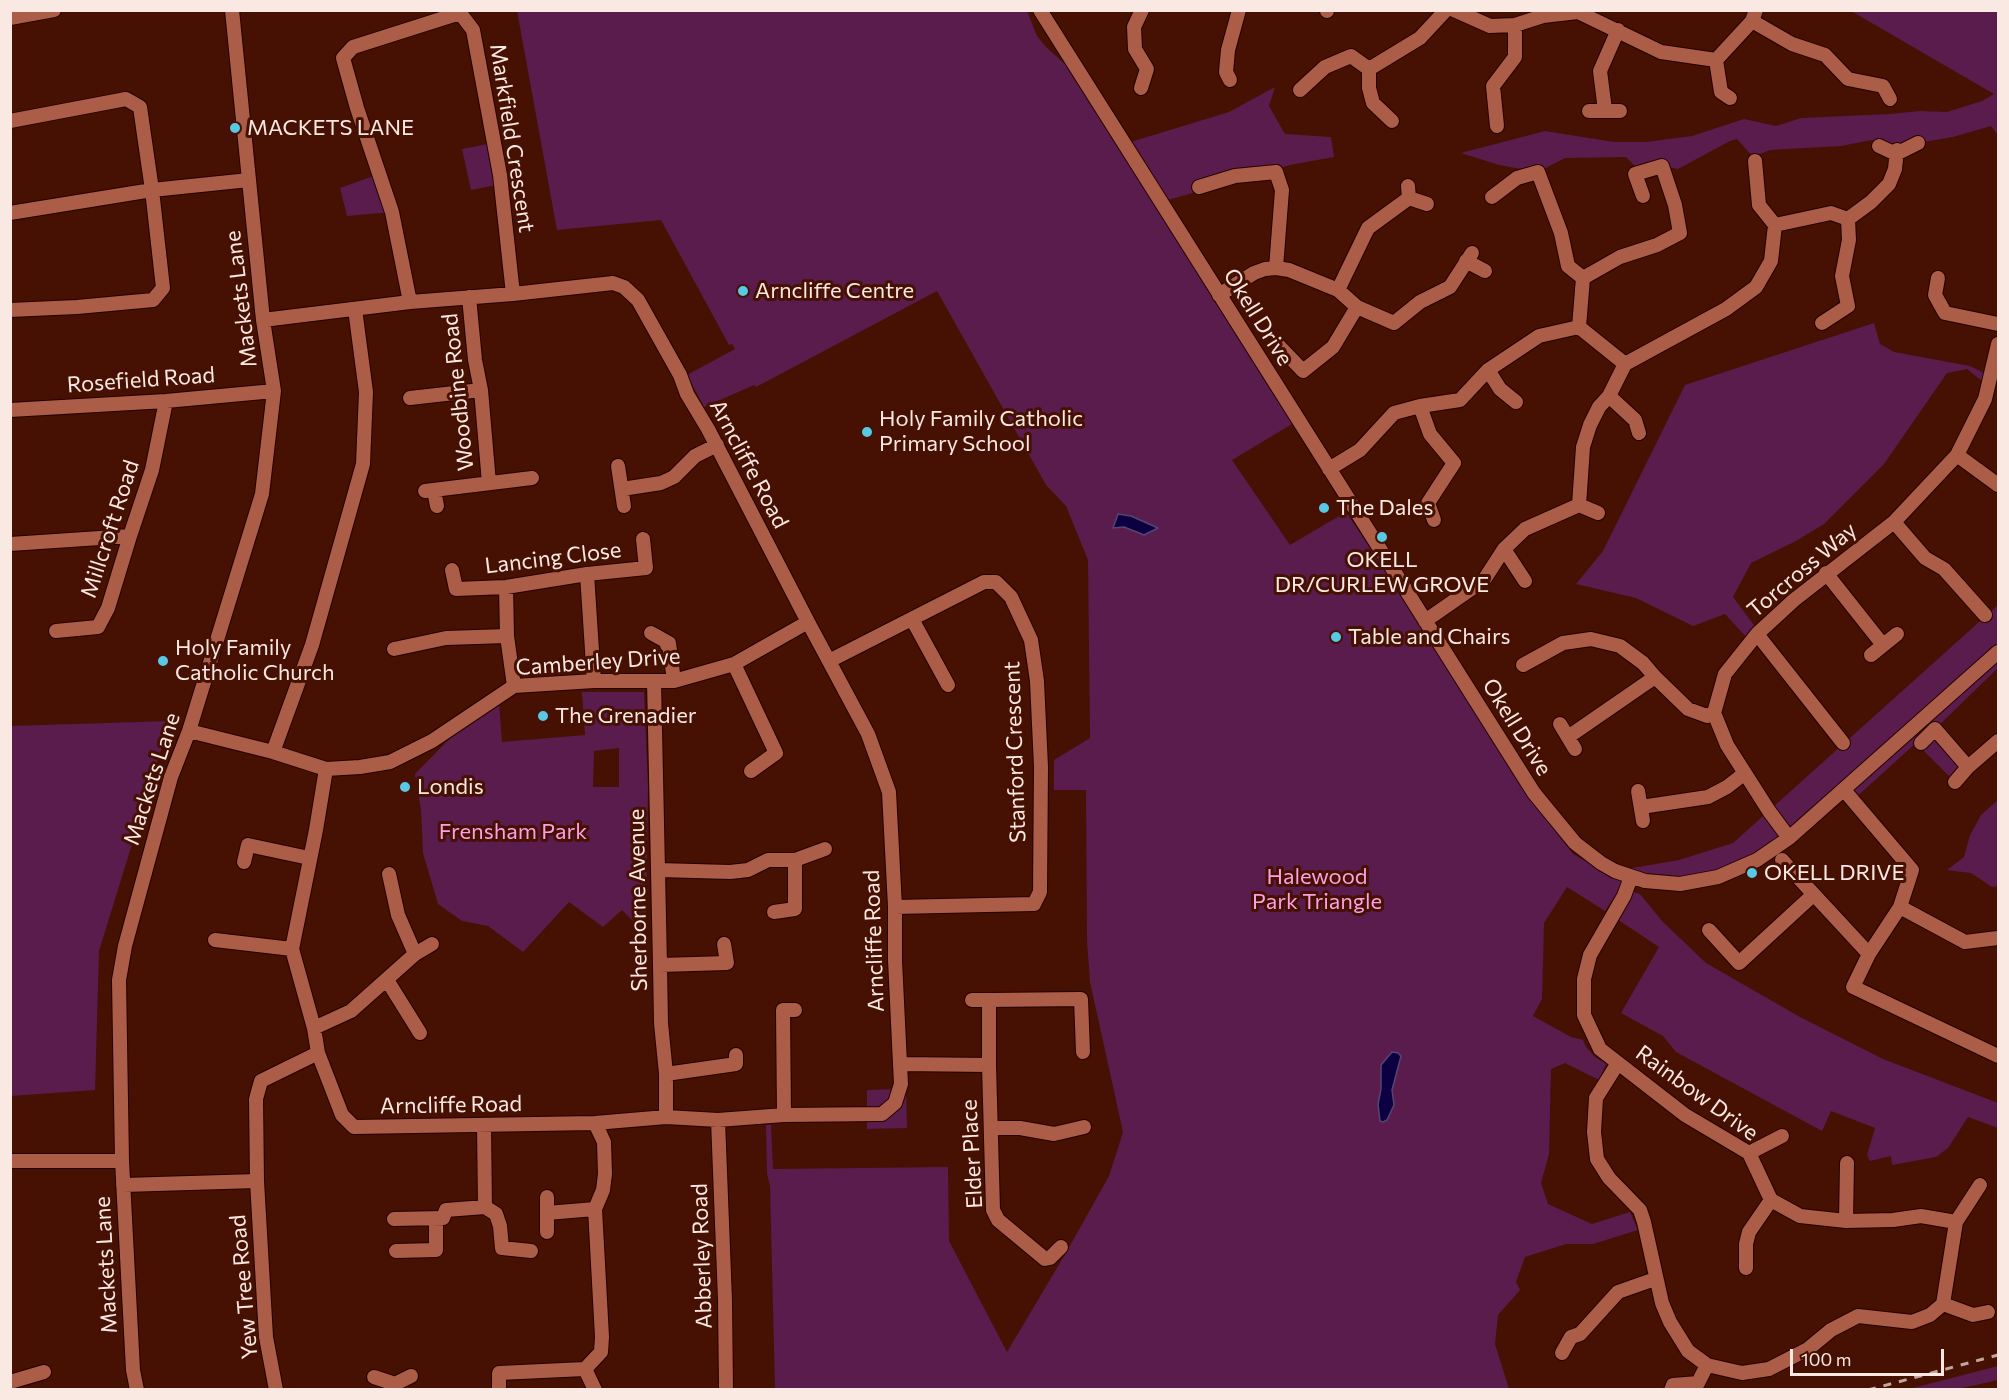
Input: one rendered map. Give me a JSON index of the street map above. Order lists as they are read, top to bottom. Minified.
{"streets":{"street":["Markfield Crescent","Mackets Lane","Okell Drive","Rosefield Road","Woodbine Road","Arncliffe Road","Millcroft Road","Lancing Close","Torcross Way","Camberley Drive","Stanford Crescent","Sherborne Avenue","Rainbow Drive","Elder Place","Abberley Road","Yew Tree Road"]},"crossings":[["Markfield Crescent","Arncliffe Road"],["Mackets Lane","Rosefield Road"],["Mackets Lane","Arncliffe Road"],["Mackets Lane","Camberley Drive"],["Mackets Lane","Yew Tree Road"],["Okell Drive","Rainbow Drive"],["Rosefield Road","Millcroft Road"],["Woodbine Road","Arncliffe Road"],["Arncliffe Road","Camberley Drive"],["Arncliffe Road","Stanford Crescent"],["Arncliffe Road","Sherborne Avenue"],["Arncliffe Road","Abberley Road"],["Arncliffe Road","Yew Tree Road"],["Camberley Drive","Sherborne Avenue"]],"parks":["Frensham Park","Halewood Park Triangle"],"places":["MACKETS LANE","Arncliffe Centre","Holy Family Catholic Primary School","The Dales","OKELL DR/CURLEW GROVE","Table and Chairs","Holy Family Catholic Church","The Grenadier","Londis","OKELL DRIVE"],"scale_bar":"100 m"}
